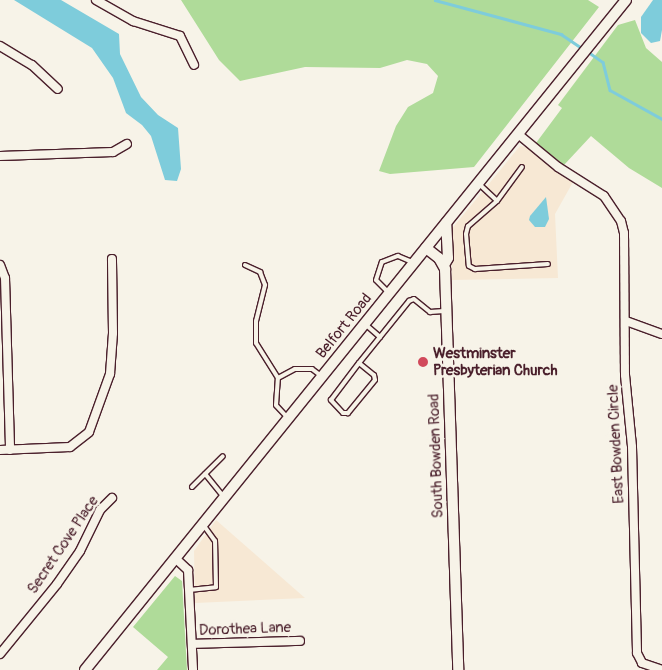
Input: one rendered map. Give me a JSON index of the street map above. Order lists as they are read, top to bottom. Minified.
{"streets":{"main road":["Belfort Road","South Bowden Road"],"street":["East Bowden Circle","Secret Cove Place","Dorothea Lane"]},"crossings":[["Belfort Road","East Bowden Circle"],["Belfort Road","South Bowden Road"]],"places":["Westminster Presbyterian Church"]}
